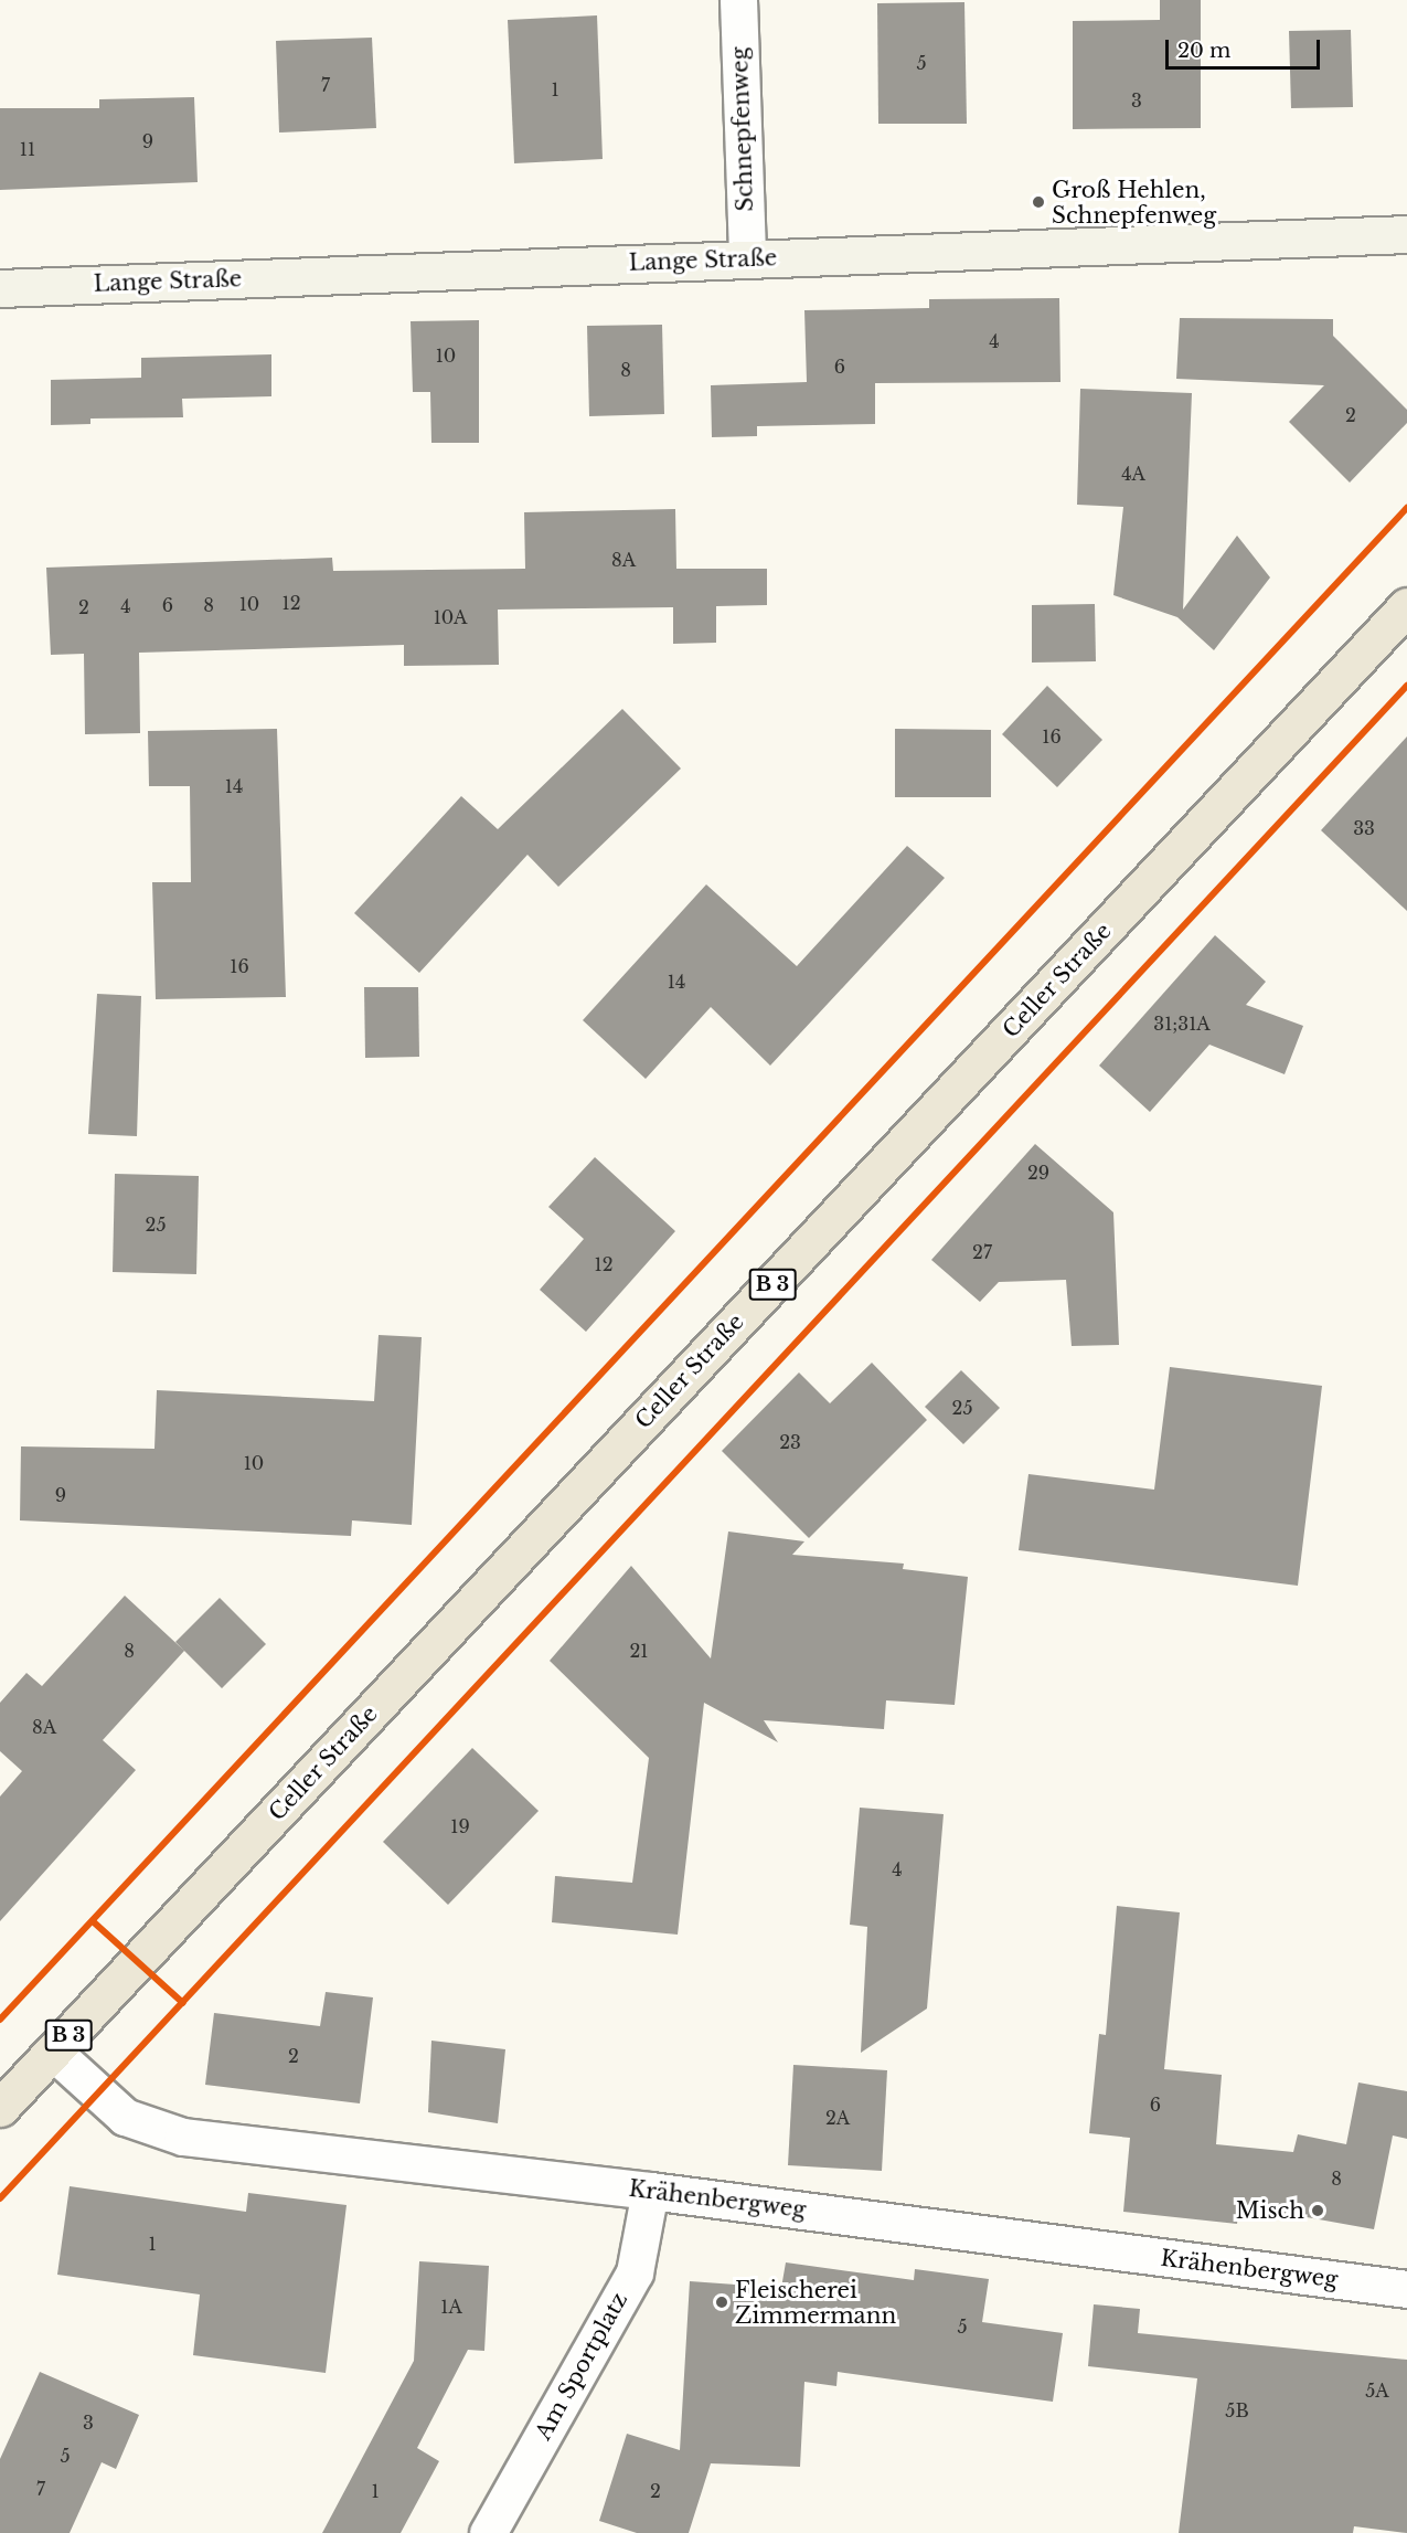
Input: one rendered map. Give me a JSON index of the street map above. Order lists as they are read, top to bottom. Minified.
{"streets":{"main road":["Lange Straße","Celler Straße","B 3"],"street":["Schnepfenweg","Krähenbergweg","Am Sportplatz"]},"crossings":[["Schnepfenweg","Lange Straße"],["Celler Straße","Krähenbergweg"],["Krähenbergweg","Am Sportplatz"]],"places":["Groß Hehlen, Schnepfenweg","Misch","Fleischerei Zimmermann"],"house_numbers":["5","7","1","3","9","11","4","10","6","8","2","4A","8A","12","10","6","8","4","2","10A","16","14","33","16","14","31;31A","29","25","27","12","25","23","10","9","8","21","8A","19","4","2","6","2A","8","1","1A","5","5A","5B","3","5","7","1","2"],"scale_bar":"20 m"}
